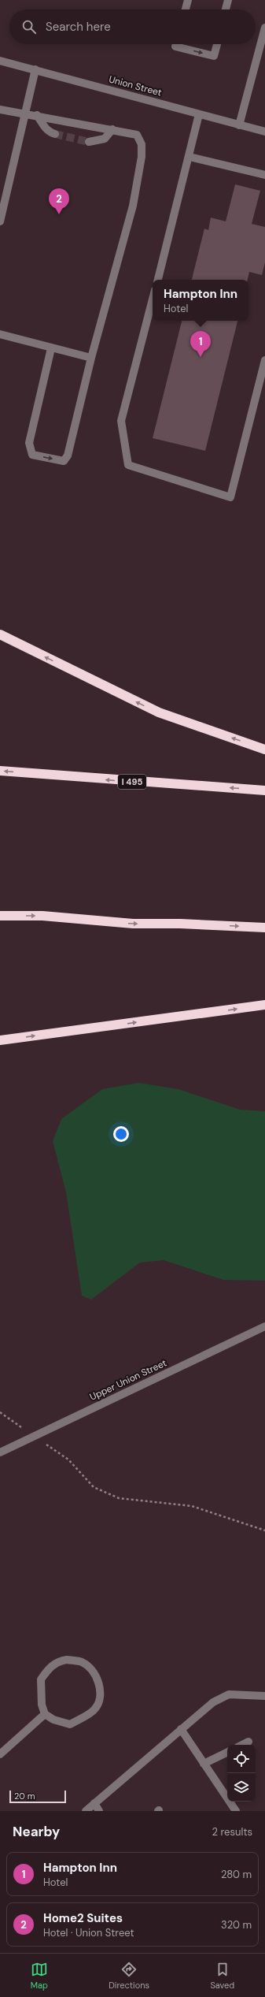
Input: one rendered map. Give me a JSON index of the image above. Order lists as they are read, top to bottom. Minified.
{"streets":{"highway":["I 495"],"street":["Union Street","Upper Union Street"]},"scale_bar":"20 m","page":{"search":"Search here","pins":["2","1"],"popup":["Hampton Inn","Hotel"],"scale":"20 m","heading":["Nearby","2 results"],"list":[{"mark":"1","name":"Hampton Inn","note":"Hotel","value":"280 m"},{"mark":"2","name":"Home2 Suites","note":"Hotel · Union Street","value":"320 m"}],"nav":["Map","Directions","Saved"]}}
